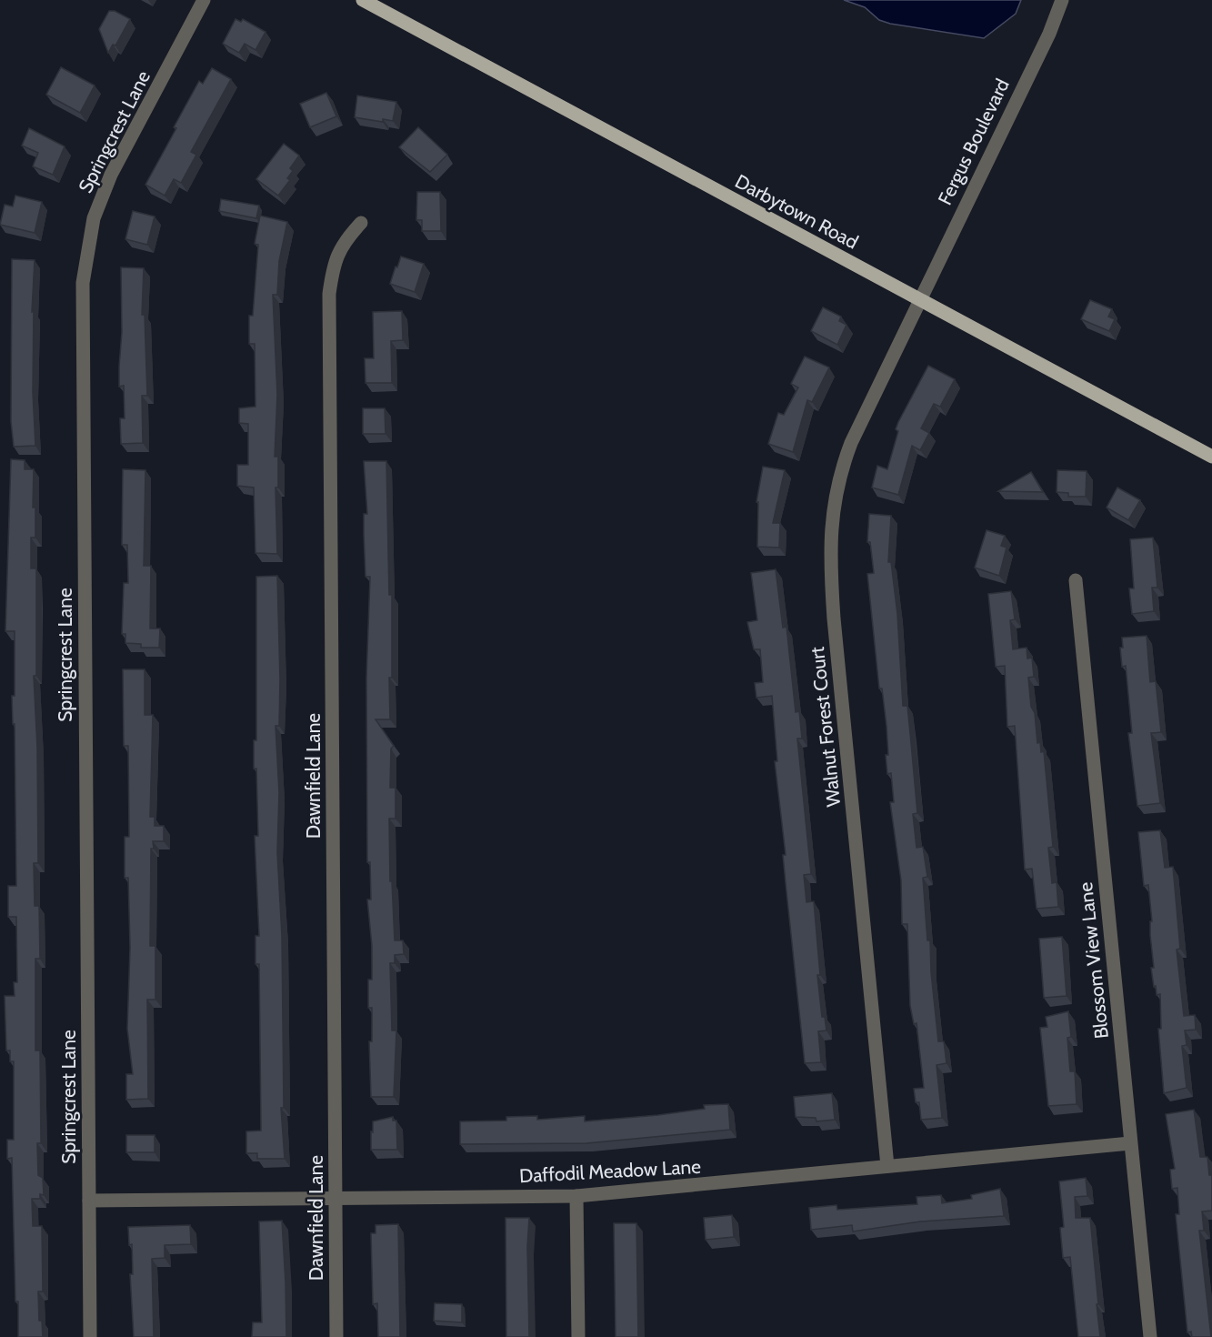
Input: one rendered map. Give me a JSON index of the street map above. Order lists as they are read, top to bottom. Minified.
{"streets":{"main road":["Darbytown Road"],"street":["Springcrest Lane","Fergus Boulevard","Walnut Forest Court","Dawnfield Lane","Blossom View Lane","Daffodil Meadow Lane"]},"crossings":[["Springcrest Lane","Daffodil Meadow Lane"],["Fergus Boulevard","Darbytown Road"],["Fergus Boulevard","Walnut Forest Court"],["Darbytown Road","Walnut Forest Court"],["Walnut Forest Court","Daffodil Meadow Lane"],["Dawnfield Lane","Daffodil Meadow Lane"],["Blossom View Lane","Daffodil Meadow Lane"]]}
